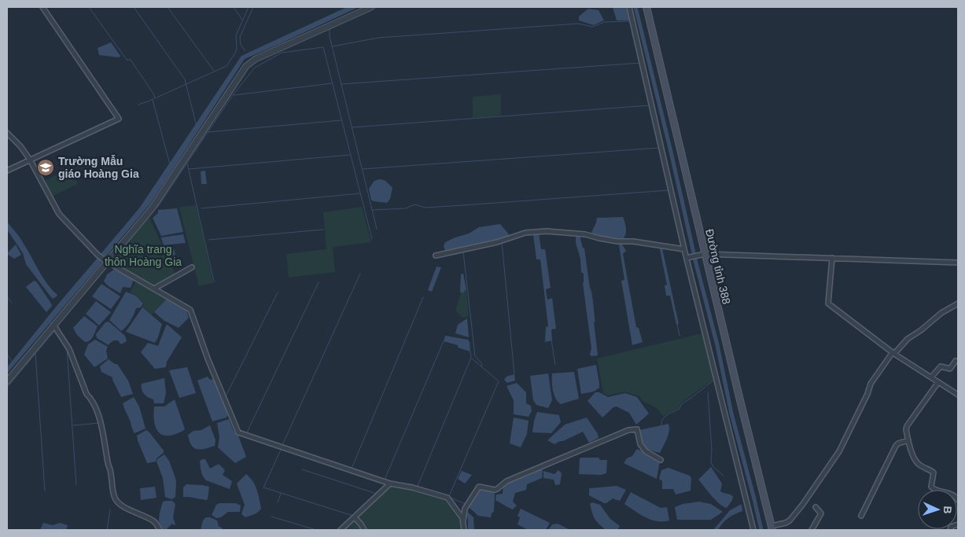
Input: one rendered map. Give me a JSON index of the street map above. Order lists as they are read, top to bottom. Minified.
{"streets":{"main road":["Đường tỉnh 388"]},"parks":["Nghĩa trang thôn Hoàng Gia"],"places":{"school or university":["Trường Mẫu giáo Hoàng Gia"]},"north":"right"}
